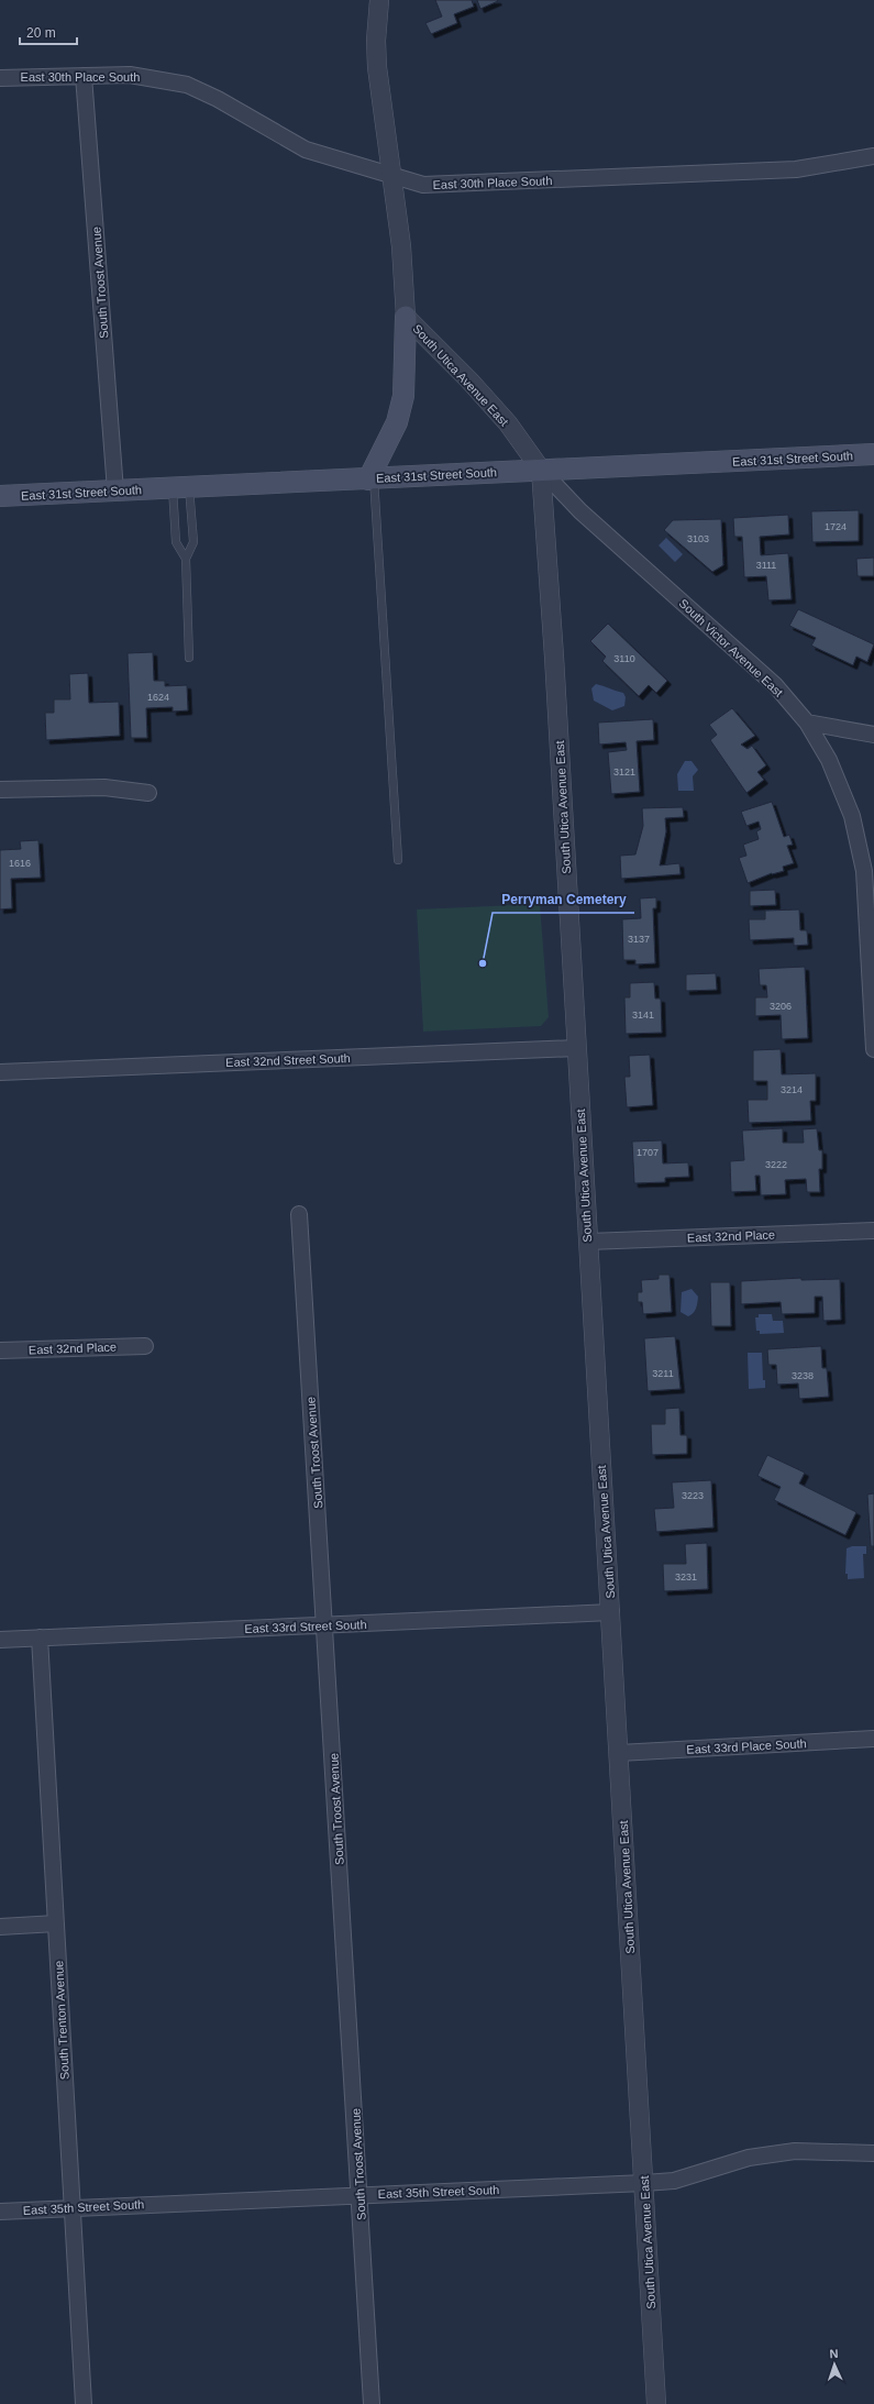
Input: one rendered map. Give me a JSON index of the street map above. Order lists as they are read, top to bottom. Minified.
{"streets":{"main road":["East 31st Street South"],"street":["East 30th Place South","South Troost Avenue","South Utica Avenue East","South Victor Avenue East","East 32nd Street South","East 32nd Place","East 33rd Street South","East 33rd Place South","South Trenton Avenue","East 35th Street South"]},"crossings":[["East 30th Place South","South Troost Avenue"],["East 30th Place South","South Utica Avenue East"],["South Troost Avenue","East 31st Street South"],["South Troost Avenue","East 33rd Street South"],["South Troost Avenue","East 35th Street South"],["South Utica Avenue East","East 31st Street South"],["South Utica Avenue East","South Victor Avenue East"],["South Utica Avenue East","East 32nd Street South"],["South Utica Avenue East","East 32nd Place"],["South Utica Avenue East","East 33rd Street South"],["South Utica Avenue East","East 33rd Place South"],["South Utica Avenue East","East 35th Street South"],["East 31st Street South","South Victor Avenue East"],["East 33rd Street South","South Trenton Avenue"],["South Trenton Avenue","East 35th Street South"]],"places":["Perryman Cemetery"],"house_numbers":["1724","3103","3111","3110","1624","3121","1616","3137","3206","3141","3214","1707","3222","3211","3238","3223","3231"],"scale_bar":"20 m","north":"top"}
